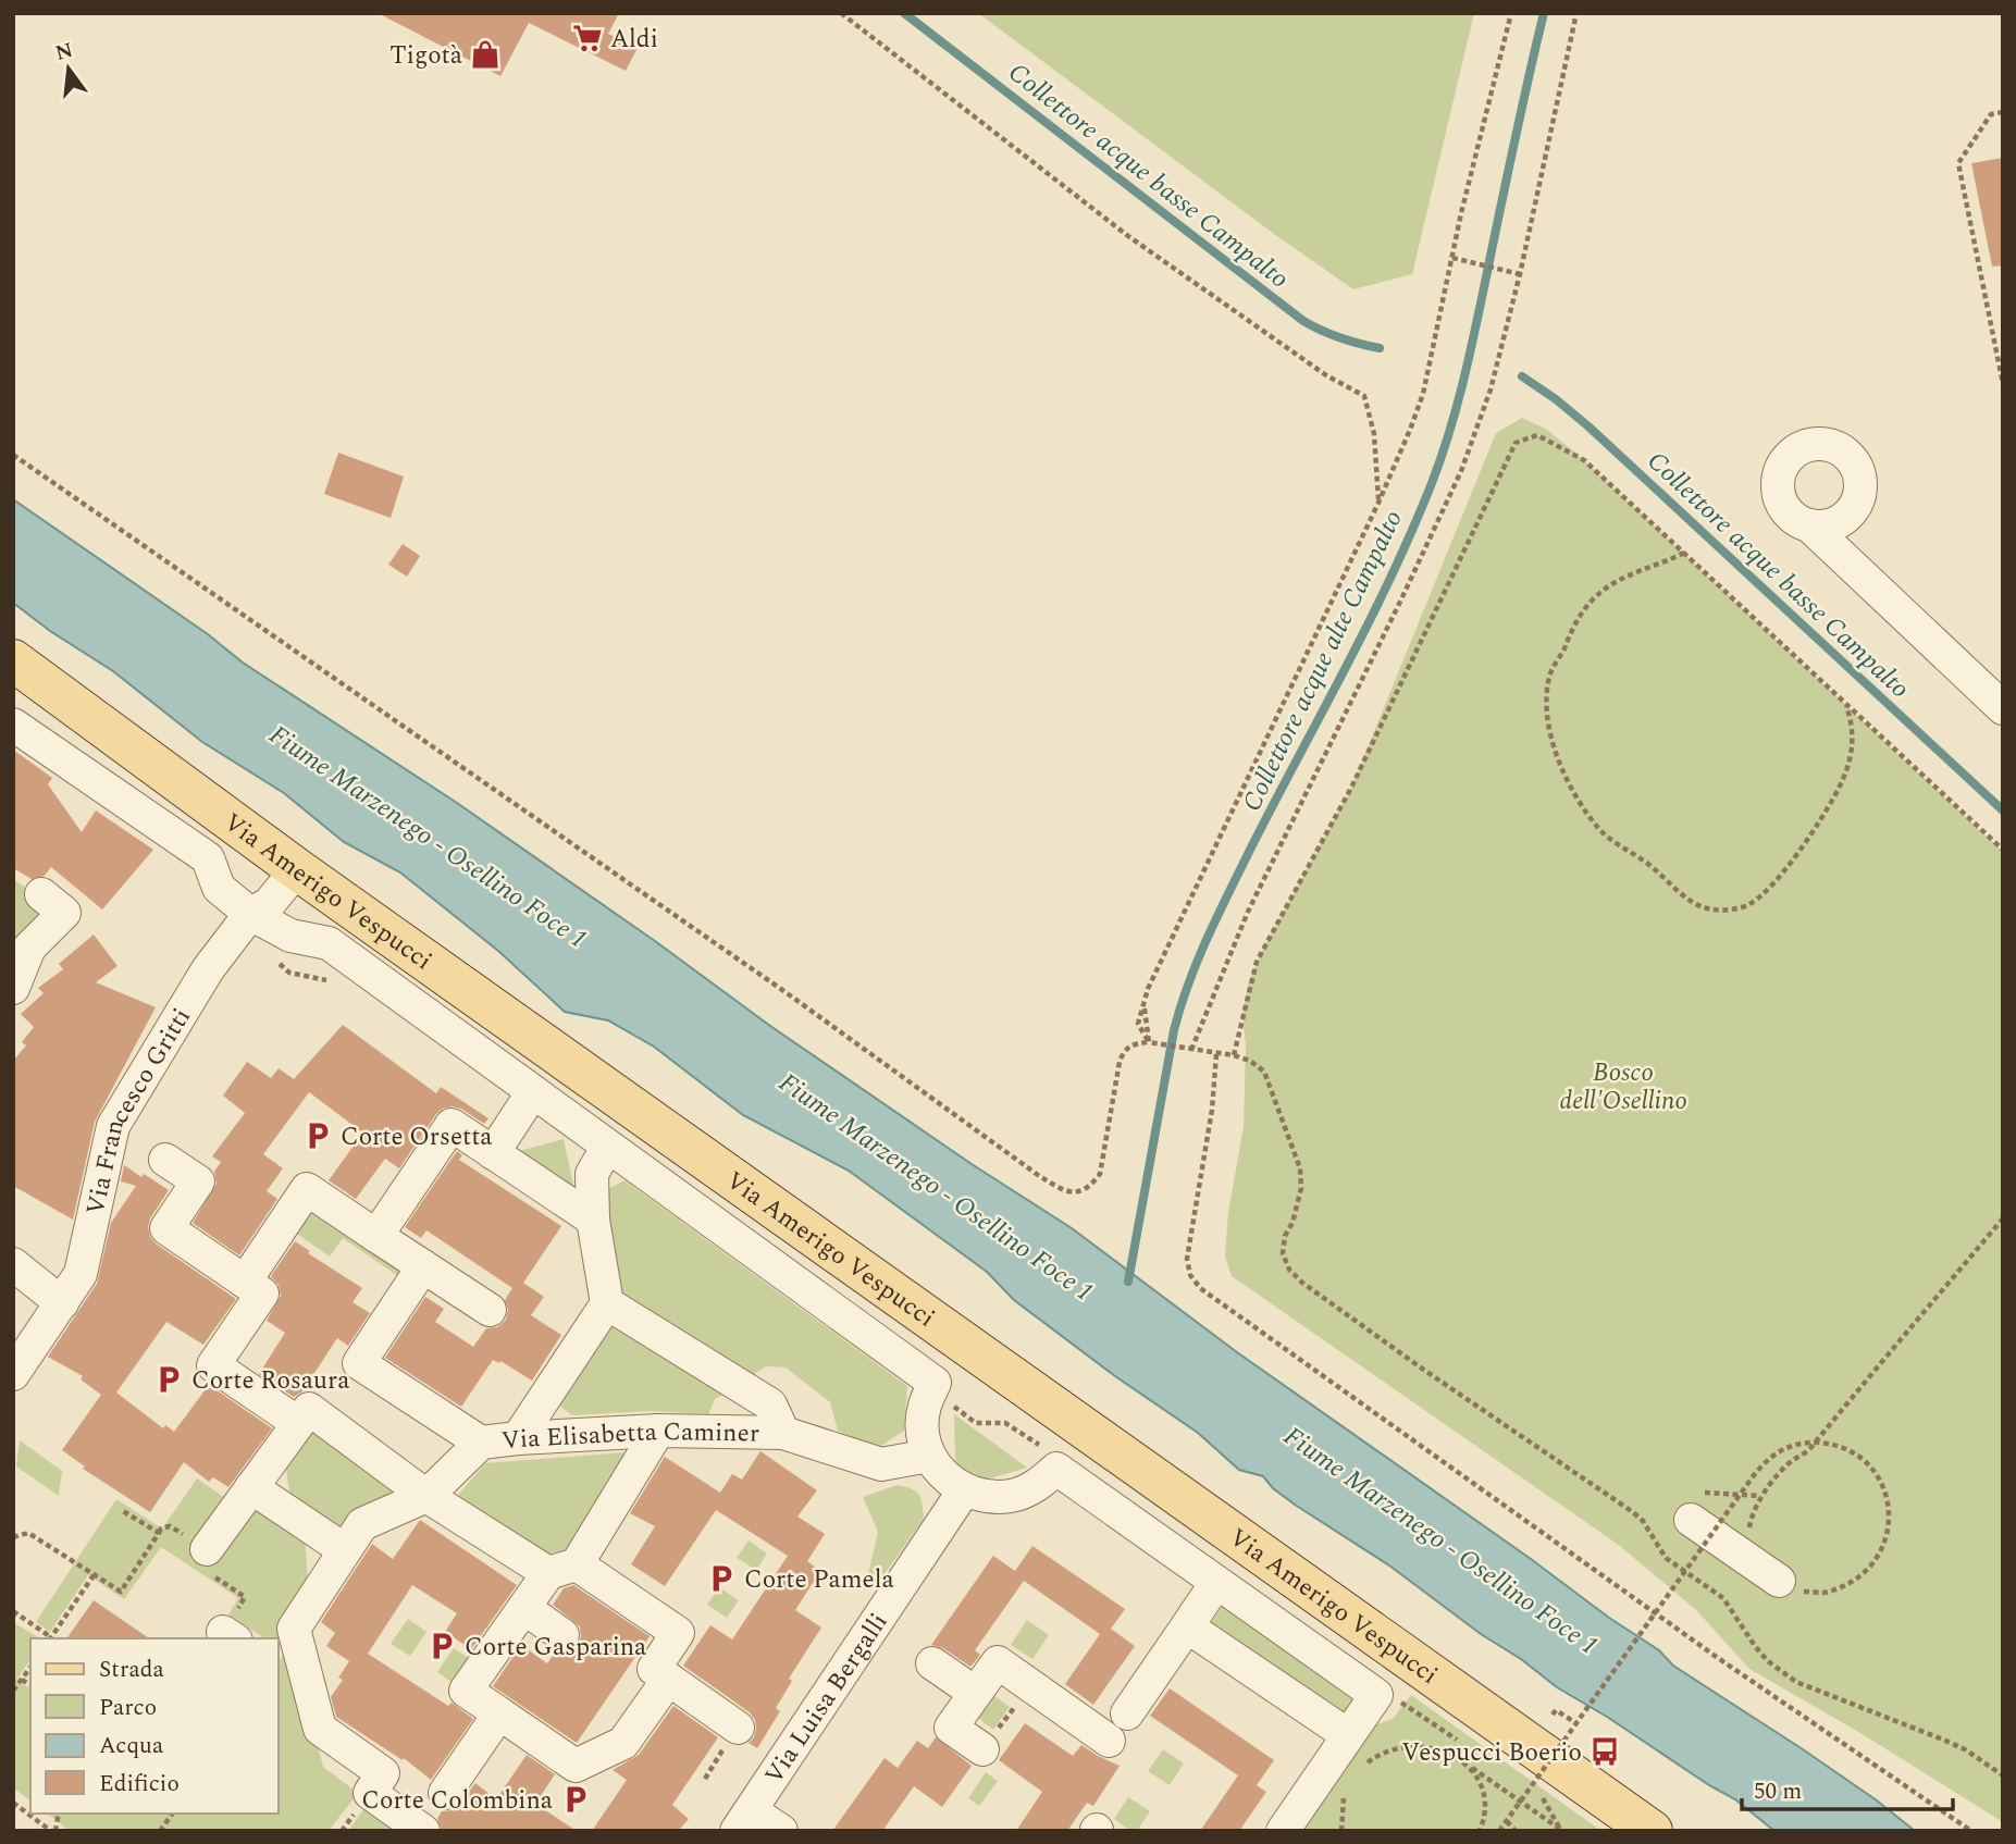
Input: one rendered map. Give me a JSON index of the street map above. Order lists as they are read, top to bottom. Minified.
{"streets":{"main road":["Via Amerigo Vespucci"],"street":["Via Francesco Gritti","Via Elisabetta Caminer","Via Luisa Bergalli"]},"crossings":[["Via Amerigo Vespucci","Via Francesco Gritti"]],"water":["Collettore acque basse Campalto","Collettore acque alte Campalto","Fiume Marzenego - Osellino Foce 1"],"parks":["Bosco dell'Osellino"],"places":{"supermarket":["Aldi"],"shop":["Tigotà"],"parking":["Corte Orsetta","Corte Rosaura","Corte Pamela","Corte Gasparina","Corte Colombina"],"bus stop":["Vespucci Boerio"]},"legend":["Strada","Parco","Acqua","Edificio"],"scale_bar":"50 m","north":"top"}
